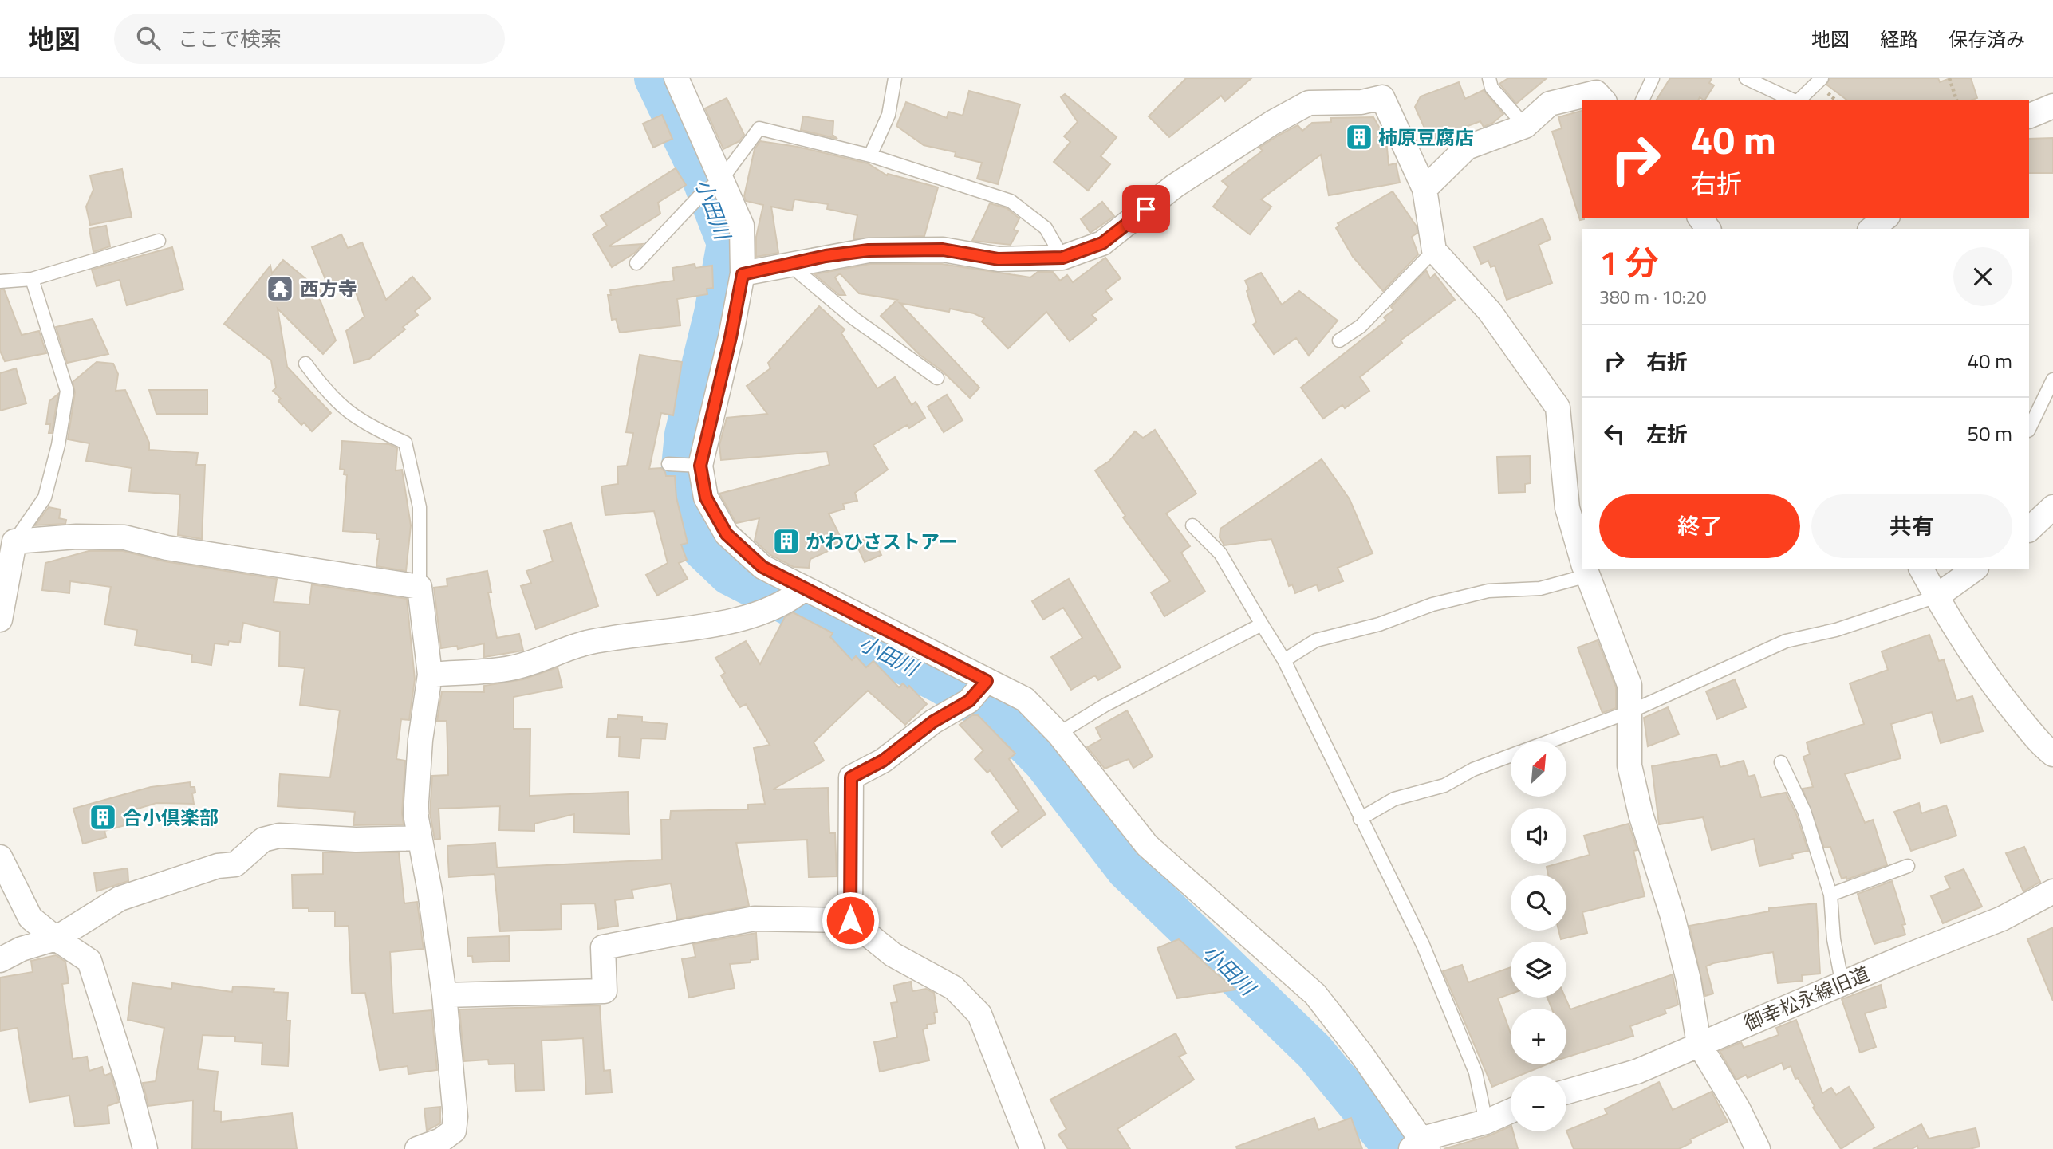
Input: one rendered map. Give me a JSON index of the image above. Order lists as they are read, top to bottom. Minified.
{"streets":{"street":["御幸松永線旧道"]},"water":["小田川"],"places":{"building":["柿原豆腐店","かわひさストアー","合小倶楽部"],"temple":["西方寺"]},"north":"top right","page":{"header":"地図","search":"ここで検索","nav":["地図","経路","保存済み"],"turn":["40 m","右折"],"heading":["1 分","380 m · 10:20"],"list":[{"name":"右折","value":"40 m"},{"name":"左折","value":"50 m"}],"buttons":["終了","共有"],"map_buttons":["+","−"]}}
